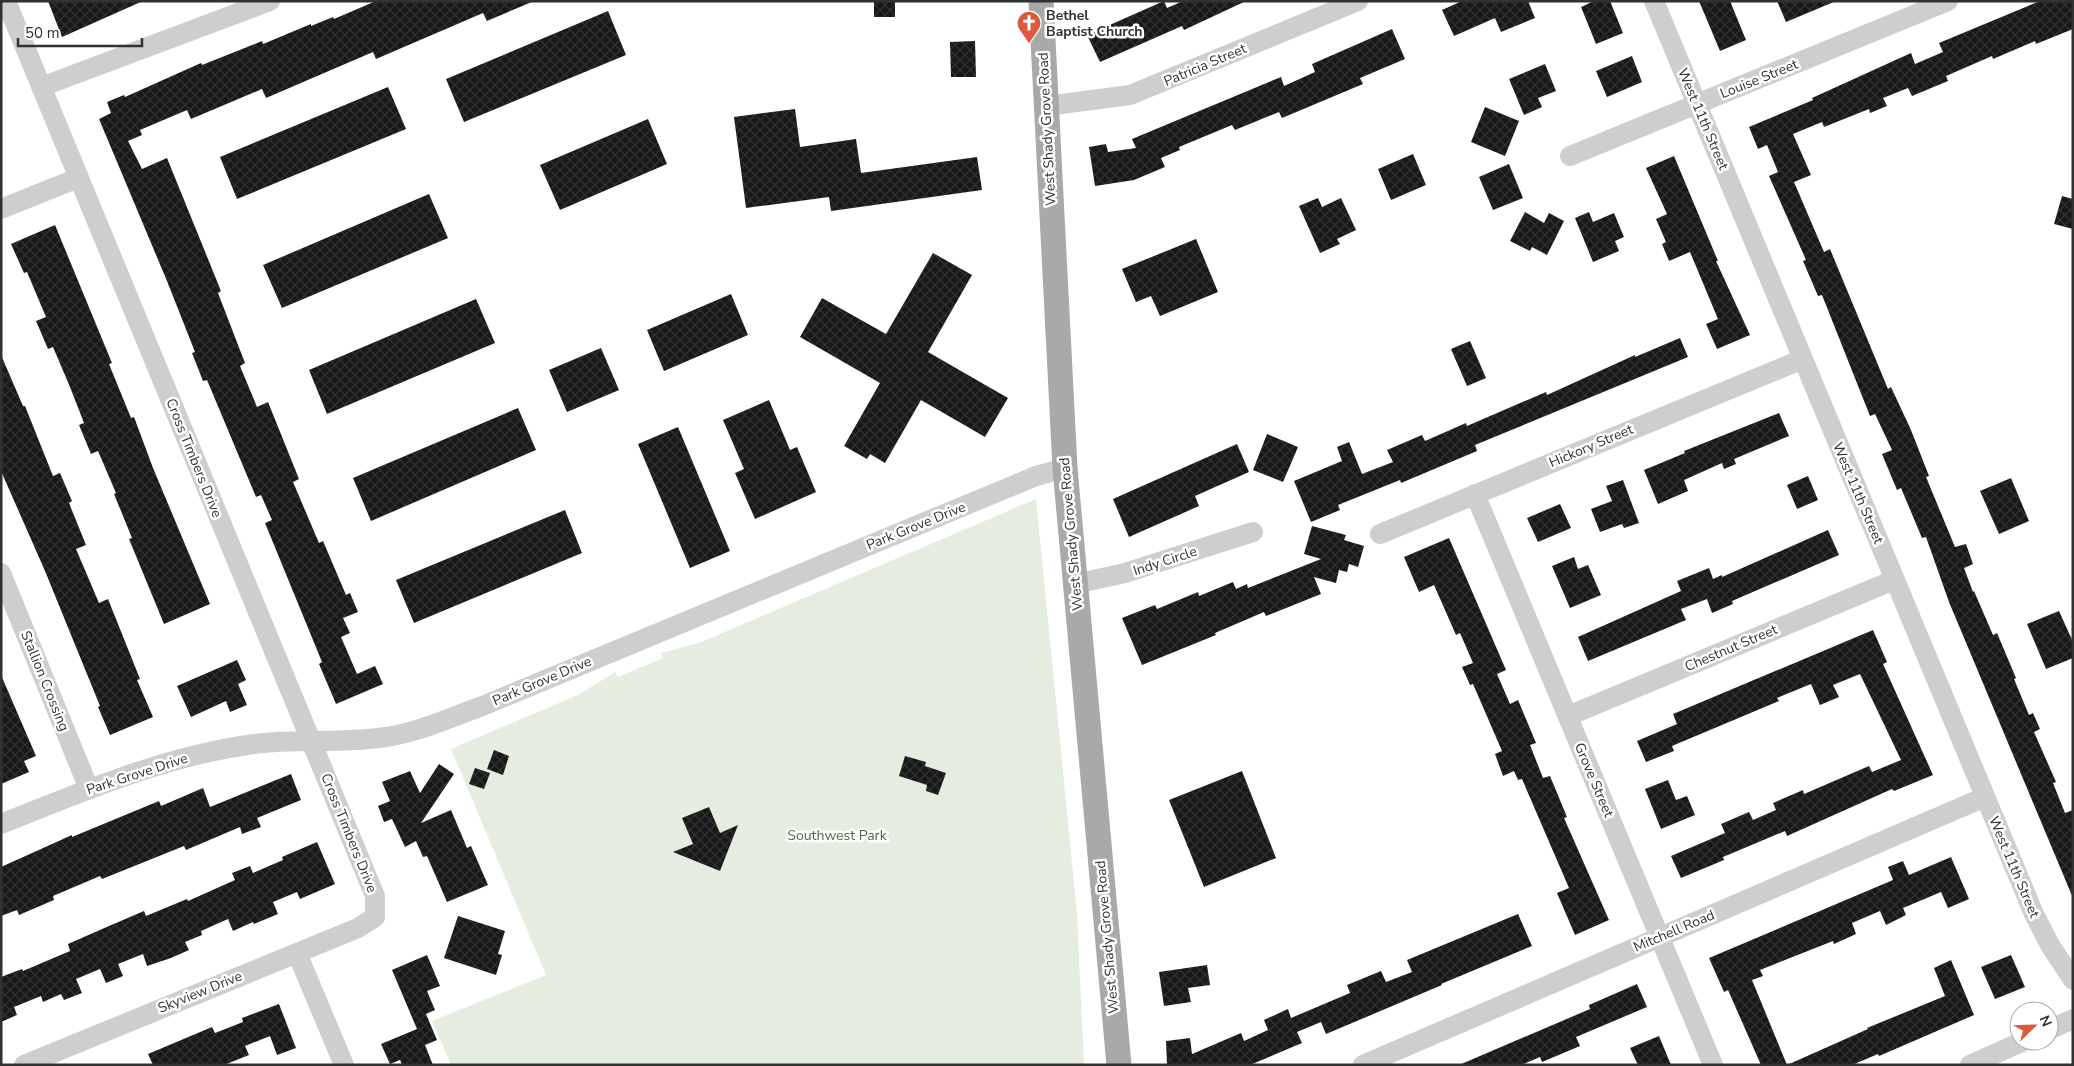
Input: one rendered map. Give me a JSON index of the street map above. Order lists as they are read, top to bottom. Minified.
{"streets":{"main road":["West Shady Grove Road"],"street":["Patricia Street","Louise Street","West 11th Street","Hickory Street","Cross Timbers Drive","Park Grove Drive","Indy Circle","Chestnut Street","Stallion Crossing","Grove Street","Mitchell Road","Skyview Drive"]},"crossings":[["Patricia Street","West Shady Grove Road"],["Louise Street","West 11th Street"],["West 11th Street","Hickory Street"],["West 11th Street","Chestnut Street"],["West 11th Street","Mitchell Road"],["West Shady Grove Road","Park Grove Drive"],["West Shady Grove Road","Indy Circle"],["Hickory Street","Grove Street"],["Cross Timbers Drive","Park Grove Drive"],["Cross Timbers Drive","Skyview Drive"],["Park Grove Drive","Stallion Crossing"],["Chestnut Street","Grove Street"],["Grove Street","Mitchell Road"]],"parks":["Southwest Park"],"places":{"church":["Bethel Baptist Church"]},"scale_bar":"50 m","north":"top right"}
